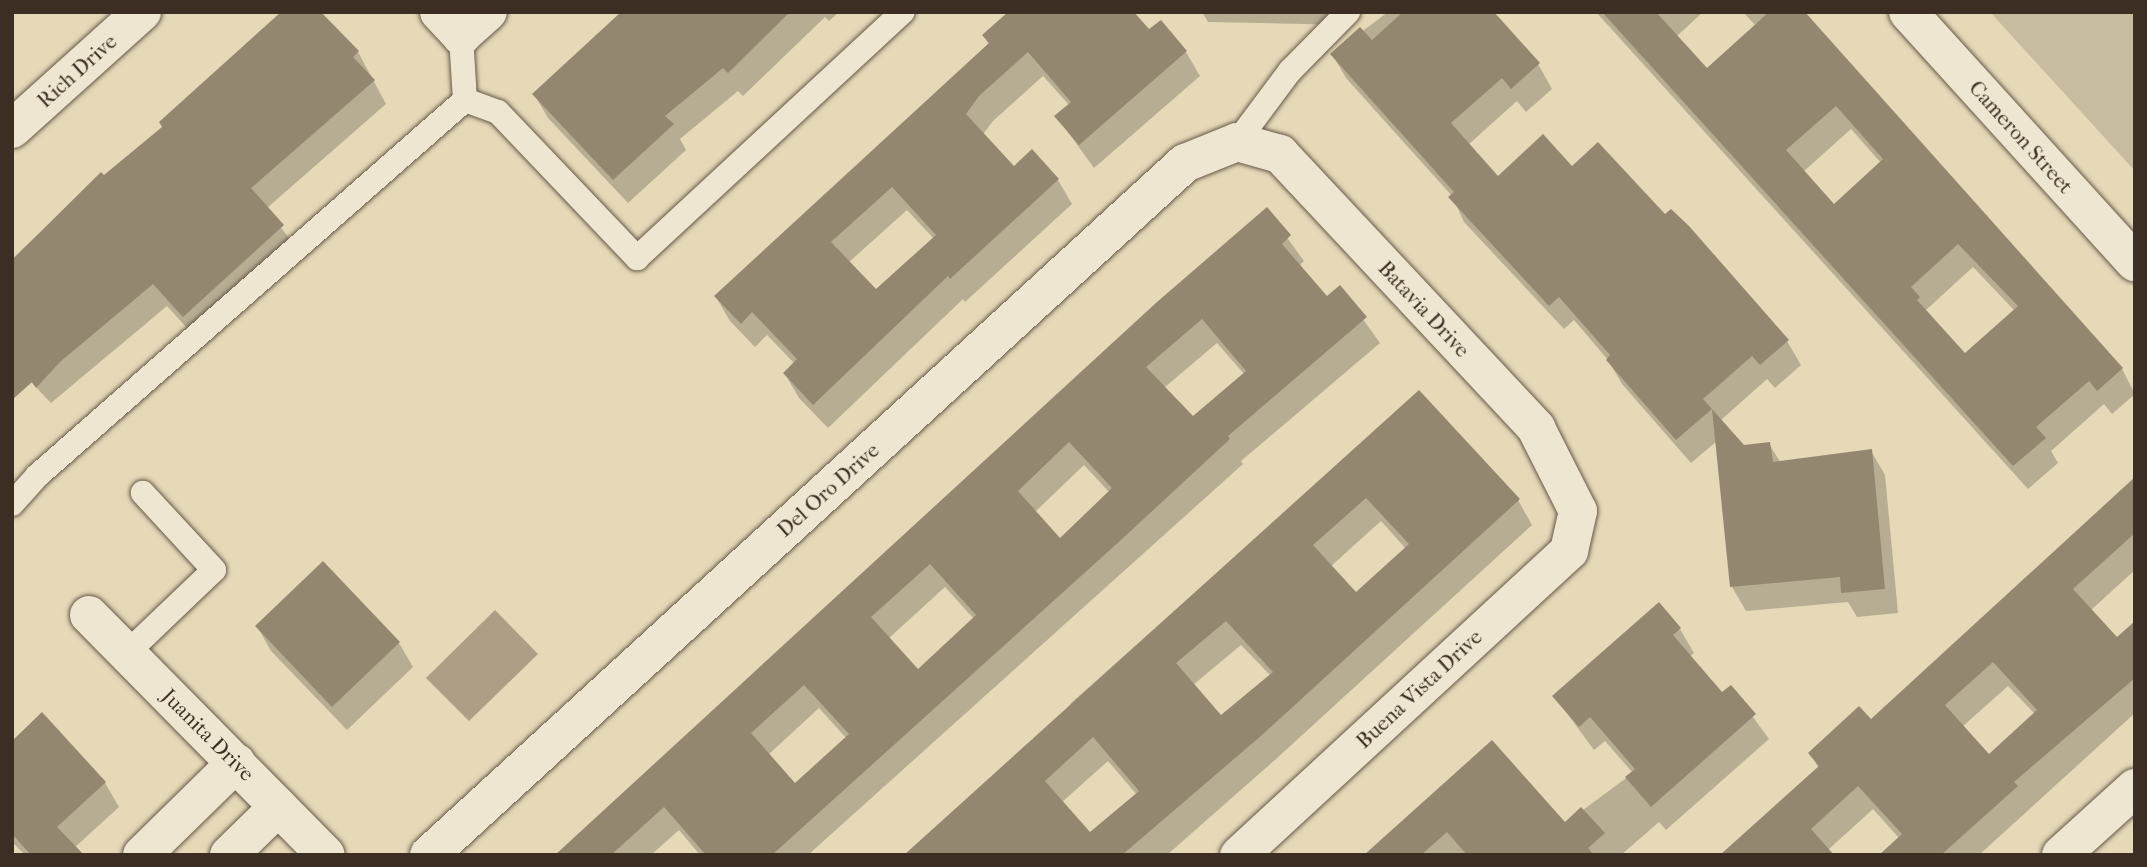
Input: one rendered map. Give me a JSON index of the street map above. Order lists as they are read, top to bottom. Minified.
{"streets":{"street":["Rich Drive","Cameron Street","Batavia Drive","Del Oro Drive","Buena Vista Drive","Juanita Drive"]},"crossings":[["Batavia Drive","Del Oro Drive"],["Batavia Drive","Buena Vista Drive"]]}
